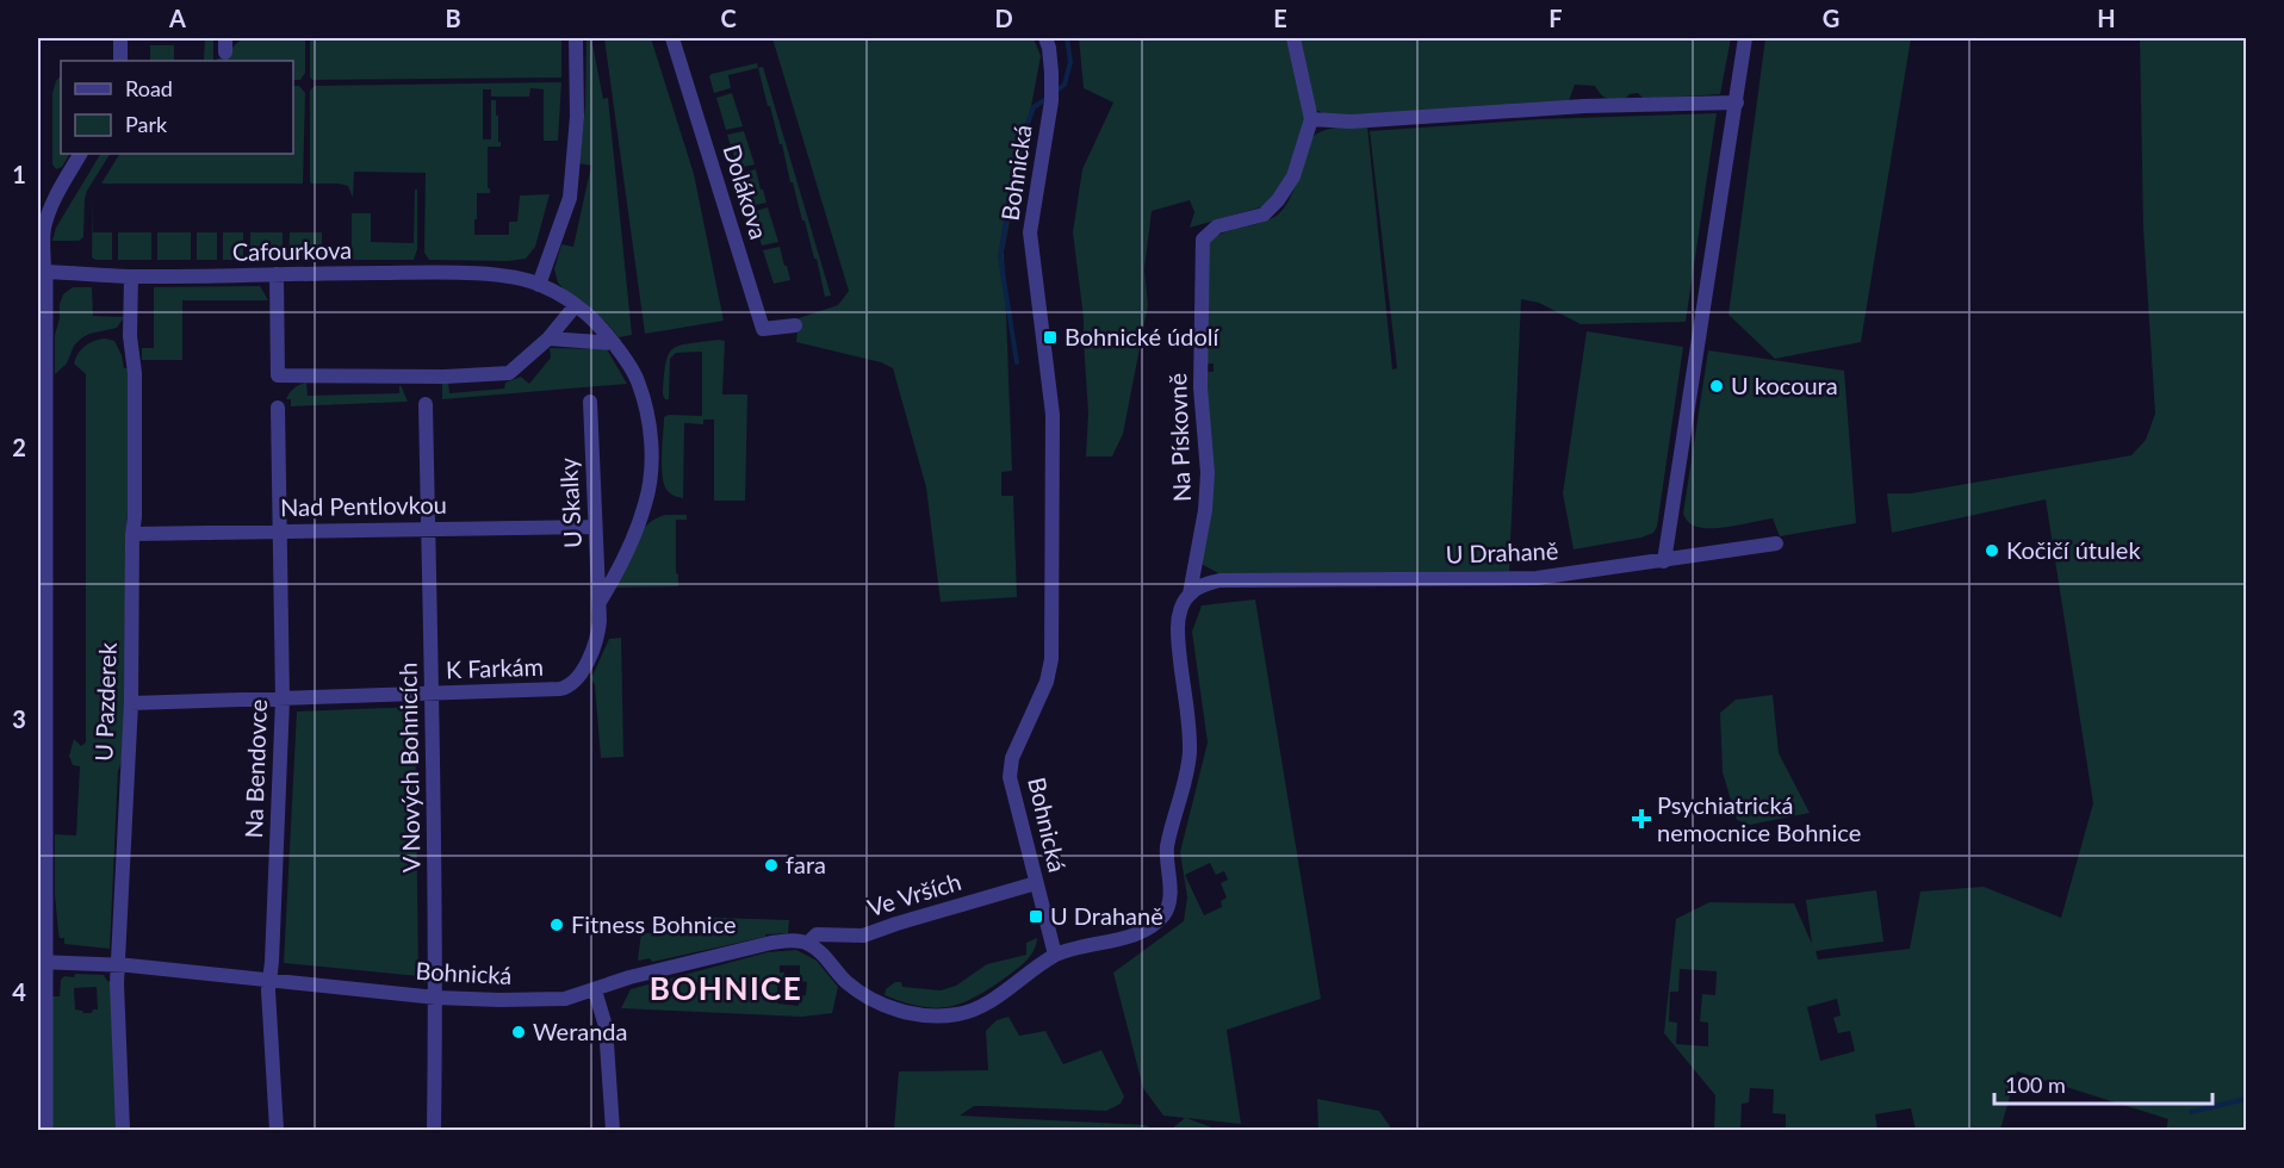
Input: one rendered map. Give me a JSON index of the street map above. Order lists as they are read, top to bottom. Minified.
{"streets":{"street":["Bohnická","Dolákova","Cafourkova","Na Pískovně","U Skalky","Nad Pentlovkou","U Drahaně","K Farkám","U Pazderek","V Nových Bohnicích","Na Bendovce","Ve Vrších"]},"crossings":[["Bohnická","U Pazderek"],["Bohnická","V Nových Bohnicích"],["Bohnická","Na Bendovce"],["Bohnická","Ve Vrších"],["Cafourkova","U Skalky"],["Cafourkova","U Pazderek"],["Na Pískovně","U Drahaně"],["U Skalky","Nad Pentlovkou"],["U Skalky","K Farkám"],["Nad Pentlovkou","U Pazderek"],["Nad Pentlovkou","V Nových Bohnicích"],["Nad Pentlovkou","Na Bendovce"],["K Farkám","U Pazderek"],["K Farkám","V Nových Bohnicích"],["K Farkám","Na Bendovce"]],"districts":["BOHNICE"],"places":{"transit":["Bohnické údolí","U Drahaně"],"other":["U kocoura","Kočičí útulek","fara","Fitness Bohnice","Weranda"],"health":["Psychiatrická nemocnice Bohnice"]},"legend":["Road","Park"],"scale_bar":"100 m","grid":{"columns":["A","B","C","D","E","F","G","H"],"rows":["1","2","3","4"]}}
